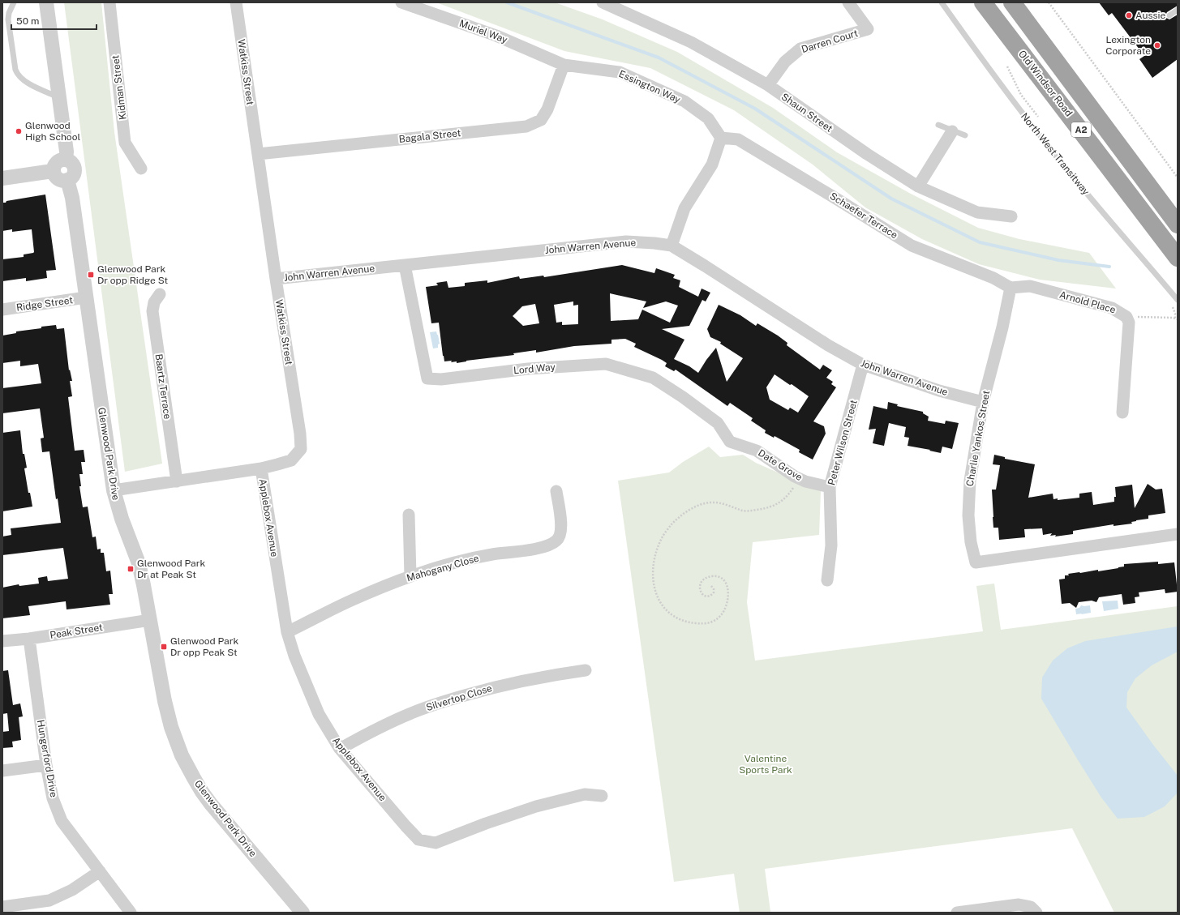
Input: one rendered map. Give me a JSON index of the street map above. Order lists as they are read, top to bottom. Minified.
{"streets":{"highway":["Old Windsor Road","A2"],"street":["Muriel Way","Darren Court","Watkiss Street","Essington Way","Kidman Street","Shaun Street","Bagala Street","Schaefer Terrace","John Warren Avenue","Arnold Place","Ridge Street","Lord Way","Baartz Terrace","Charlie Yankos Street","Peter Wilson Street","Glenwood Park Drive","Date Grove","Applebox Avenue","Mahogany Close","Peak Street","Silvertop Close","Hungerford Drive"],"lane":["North West Transitway"]},"crossings":[["Muriel Way","Essington Way"],["Muriel Way","Bagala Street"],["Darren Court","Shaun Street"],["Watkiss Street","Bagala Street"],["Watkiss Street","John Warren Avenue"],["Watkiss Street","Baartz Terrace"],["Watkiss Street","Glenwood Park Drive"],["Watkiss Street","Applebox Avenue"],["Essington Way","Bagala Street"],["Essington Way","Schaefer Terrace"],["Schaefer Terrace","Arnold Place"],["Schaefer Terrace","Charlie Yankos Street"],["John Warren Avenue","Lord Way"],["John Warren Avenue","Charlie Yankos Street"],["John Warren Avenue","Peter Wilson Street"],["Arnold Place","Charlie Yankos Street"],["Ridge Street","Glenwood Park Drive"],["Lord Way","Date Grove"],["Peter Wilson Street","Date Grove"],["Glenwood Park Drive","Peak Street"],["Applebox Avenue","Mahogany Close"],["Applebox Avenue","Silvertop Close"],["Peak Street","Hungerford Drive"]],"parks":["Valentine Sports Park"],"places":{"other":["Aussie","Lexington Corporate","Glenwood High School"],"transit":["Glenwood Park Dr opp Ridge St","Glenwood Park Dr at Peak St","Glenwood Park Dr opp Peak St"]},"scale_bar":"50 m"}
